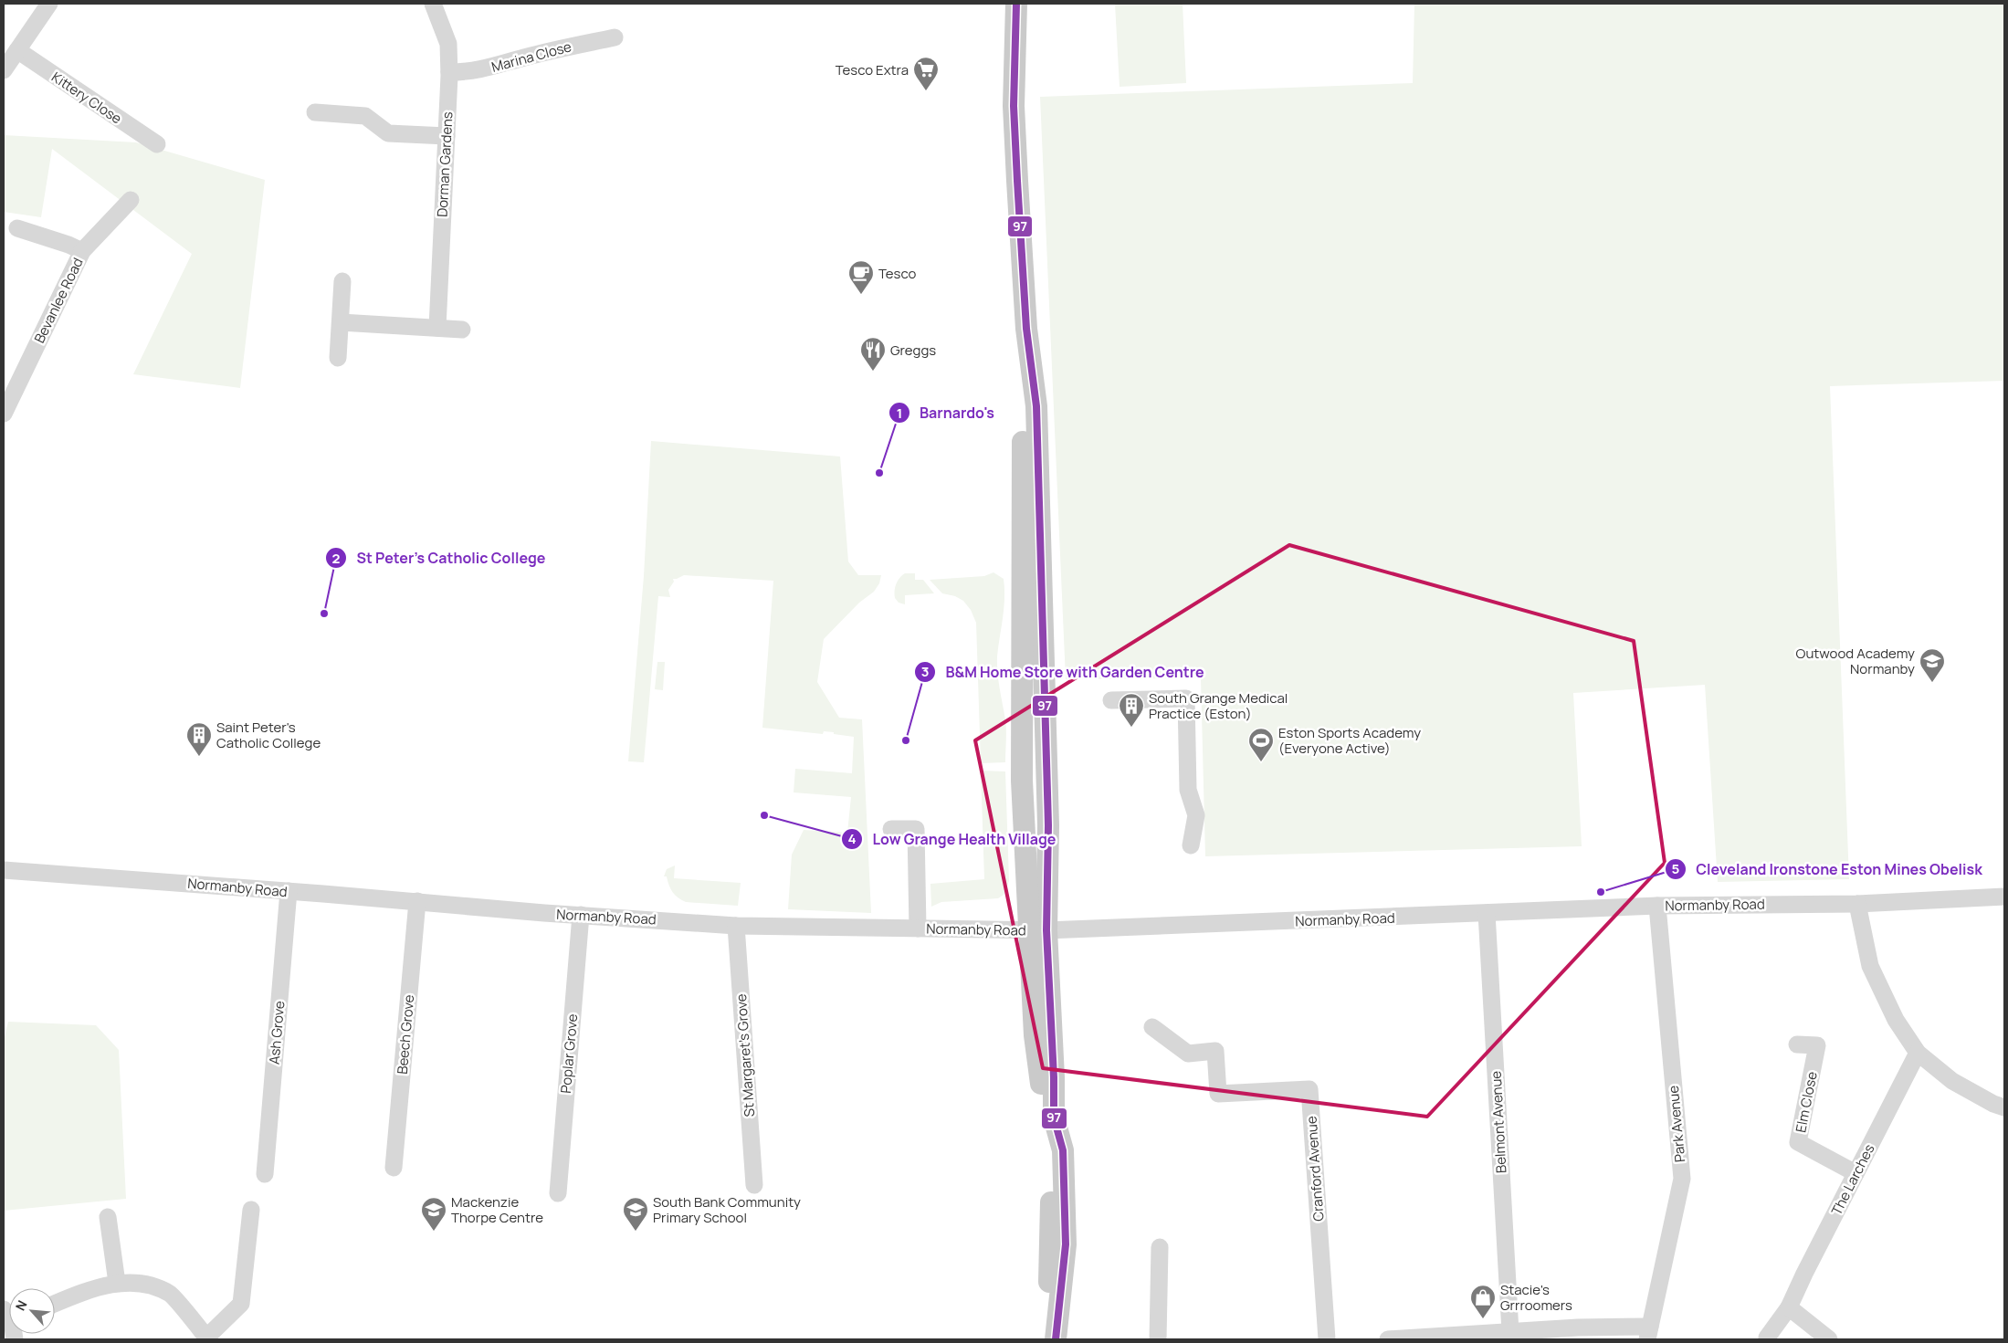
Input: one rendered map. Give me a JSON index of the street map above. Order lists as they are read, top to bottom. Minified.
{"streets":{"street":["Marina Close","Kittery Close","Dorman Gardens","Bevanlee Road","Normanby Road","Ash Grove","Beech Grove","Poplar Grove","St Margaret's Grove","Elm Close","Belmont Avenue","Park Avenue","Cranford Avenue","The Larches"]},"crossings":[["Marina Close","Dorman Gardens"],["Normanby Road","Ash Grove"],["Normanby Road","Beech Grove"],["Normanby Road","Poplar Grove"],["Normanby Road","St Margaret's Grove"],["Normanby Road","Belmont Avenue"],["Normanby Road","Park Avenue"],["Elm Close","The Larches"]],"places":{"supermarket":["Tesco Extra"],"cafe":["Tesco"],"restaurant":["Greggs"],"other":["Barnardo's","St Peter's Catholic College","B&M Home Store with Garden Centre","Low Grange Health Village","Cleveland Ironstone Eston Mines Obelisk"],"school or university":["Outwood Academy Normanby","Mackenzie Thorpe Centre","South Bank Community Primary School"],"building":["South Grange Medical Practice (Eston)","Saint Peter's Catholic College"],"sports":["Eston Sports Academy (Everyone Active)"],"shop":["Stacie's Grrroomers"]},"lines":["transit line 97"],"north":"top left"}
